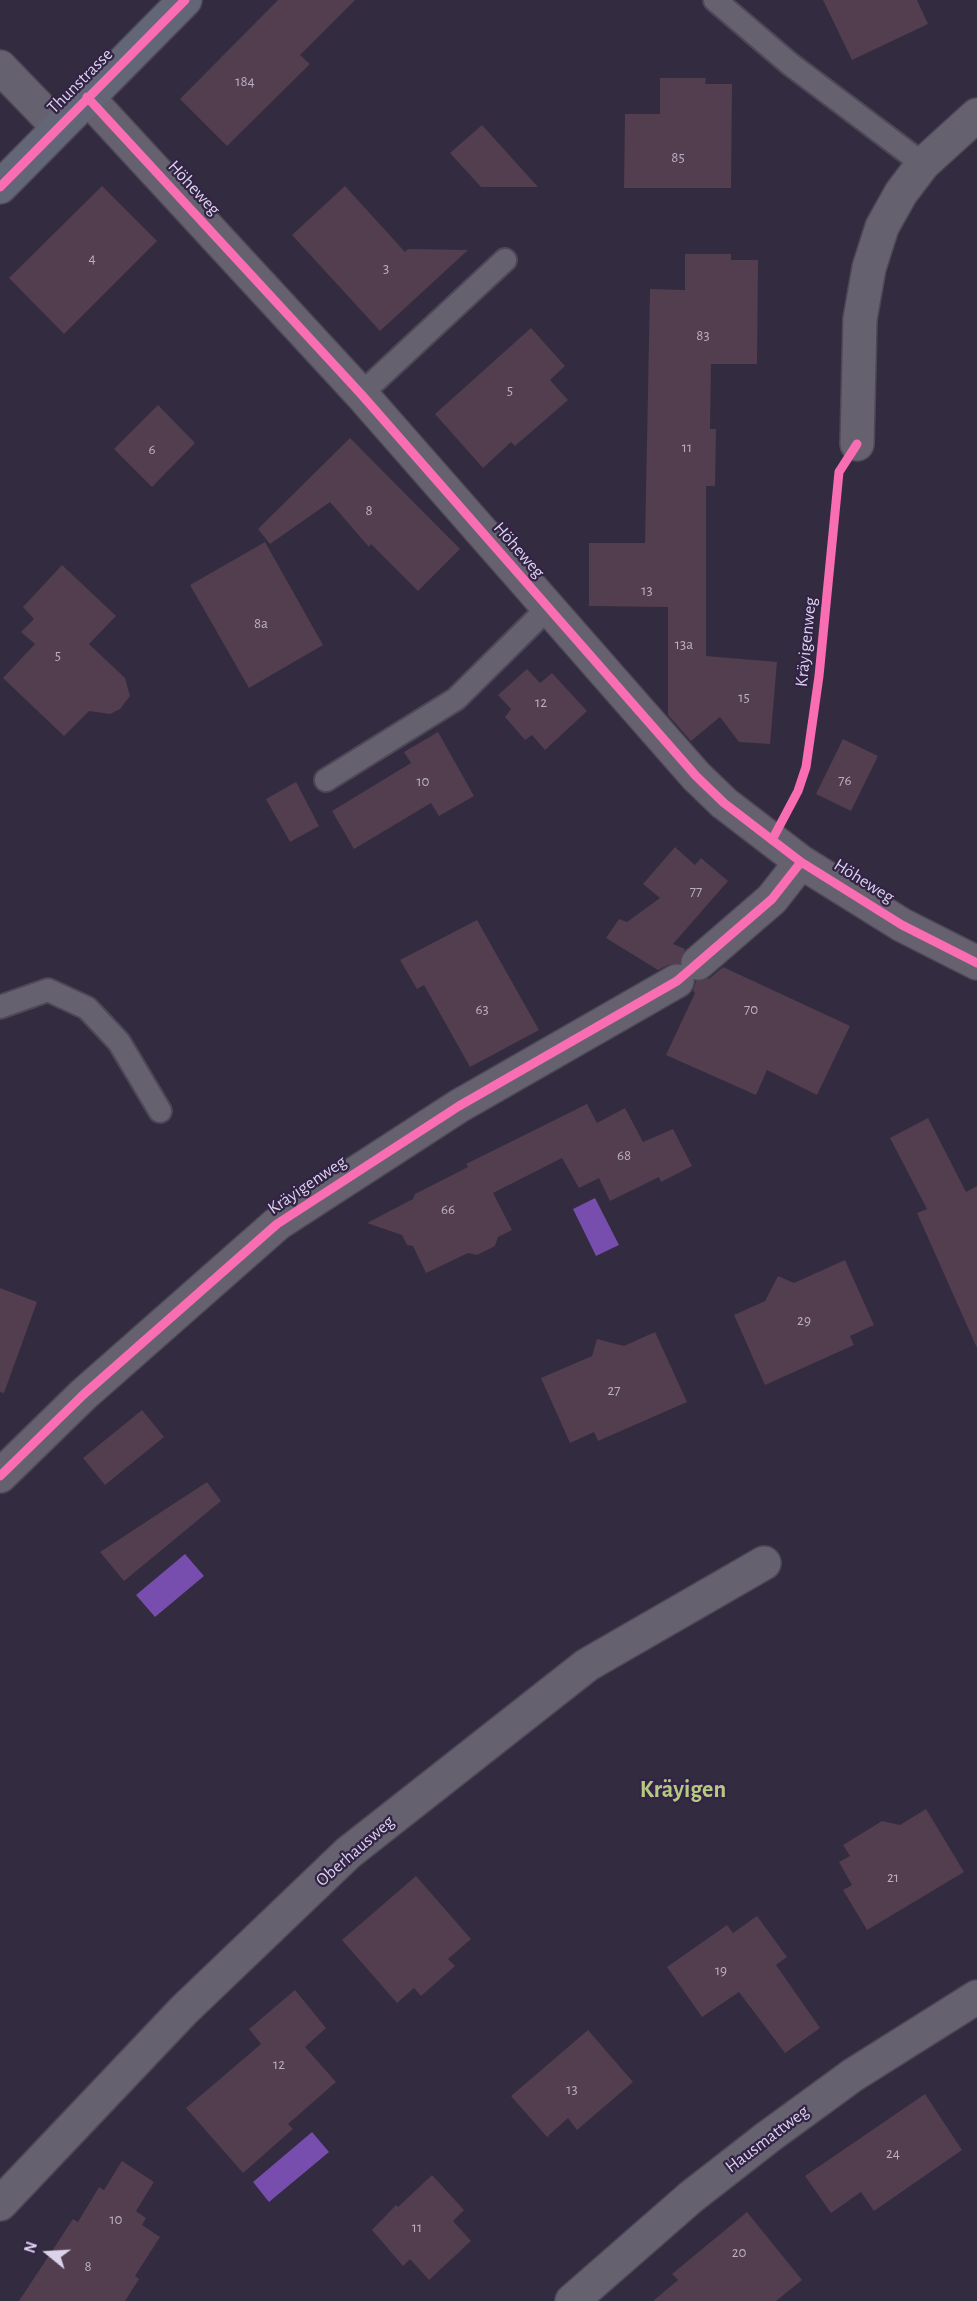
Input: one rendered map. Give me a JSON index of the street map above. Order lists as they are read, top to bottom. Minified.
{"streets":{"main road":["Thunstrasse"],"street":["Höheweg","Kräyigenweg","Oberhausweg","Hausmattweg"]},"crossings":[["Thunstrasse","Höheweg"],["Höheweg","Kräyigenweg"]],"districts":["Kräyigen"],"house_numbers":["184","85","4","3","83","5","11","6","8","13","8a","13a","5","15","12","76","10","77","63","70","68","66","29","27","21","19","12","13","24","10","11","20","8"],"north":"left"}
